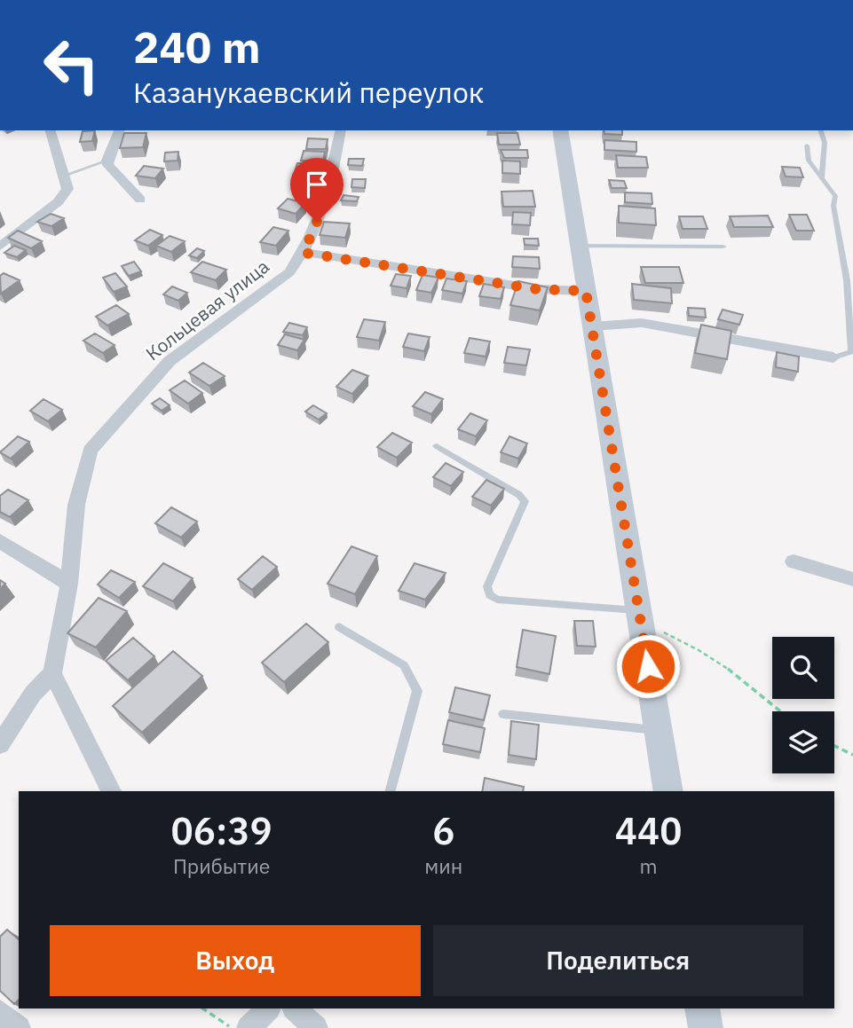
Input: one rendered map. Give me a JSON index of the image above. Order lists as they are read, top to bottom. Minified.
{"streets":{"street":["Кольцевая улица"]},"page":{"turn":["240 m","Казанукаевский переулок"],"eta":["06:39","Прибытие","6","мин","440","m"],"buttons":["Выход","Поделиться"]}}
